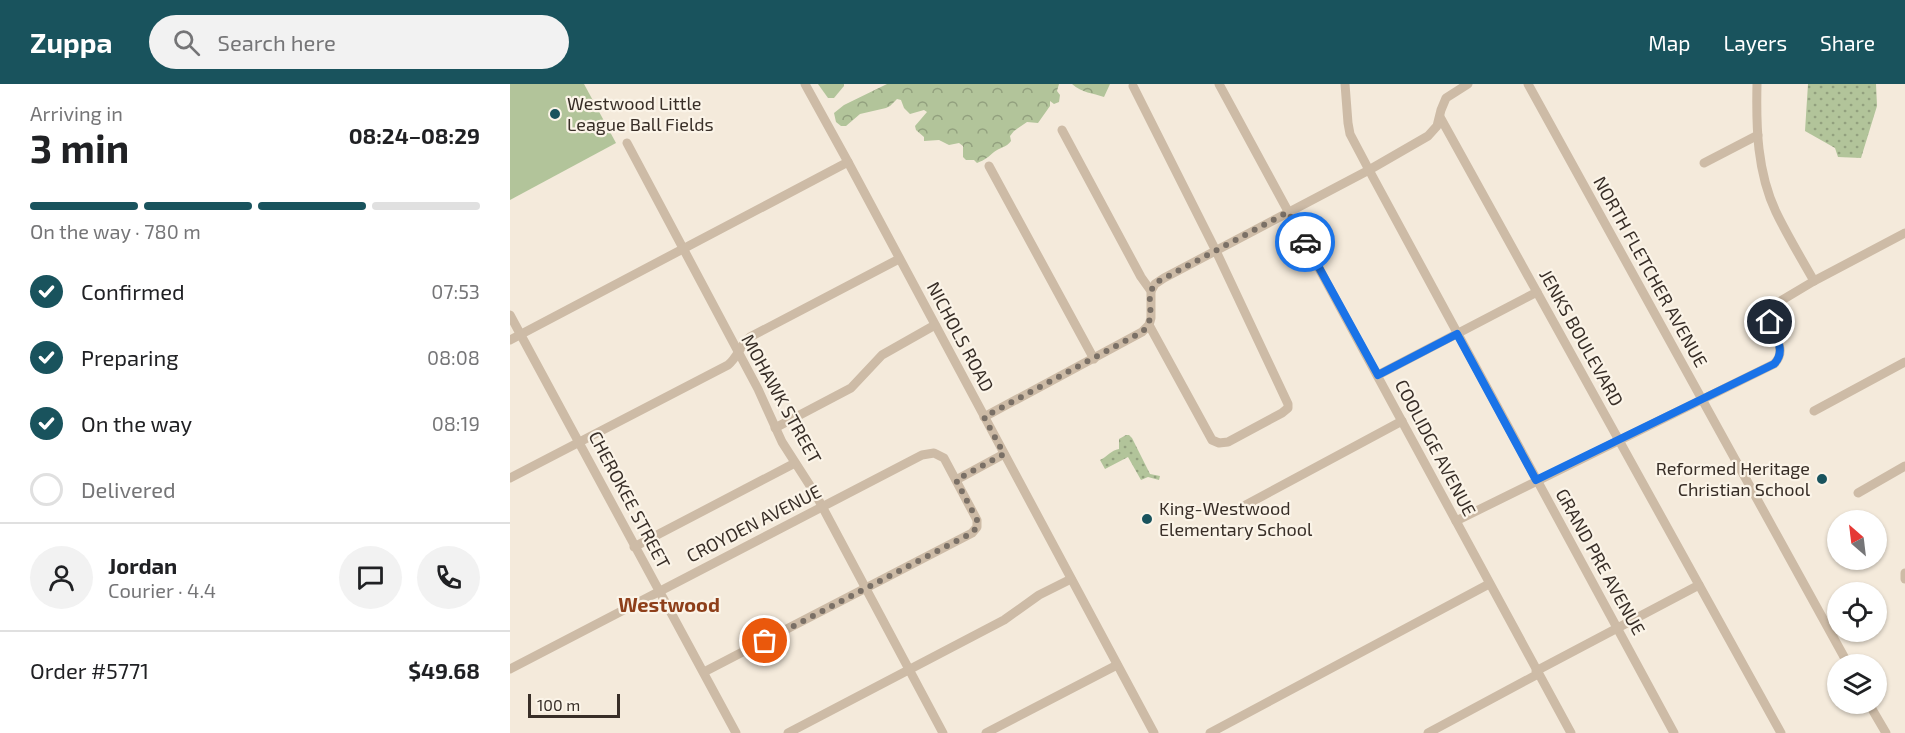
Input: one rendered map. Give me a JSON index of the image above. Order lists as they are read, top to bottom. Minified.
{"streets":{"street":["NORTH FLETCHER AVENUE","NICHOLS ROAD","JENKS BOULEVARD","MOHAWK STREET","COOLIDGE AVENUE","CHEROKEE STREET","CROYDEN AVENUE","GRAND PRE AVENUE"]},"crossings":[["MOHAWK STREET","CROYDEN AVENUE"],["CHEROKEE STREET","CROYDEN AVENUE"]],"districts":["Westwood"],"places":["Westwood Little League Ball Fields","Reformed Heritage Christian School","King-Westwood Elementary School"],"scale_bar":"100 m","north":"top left","page":{"header":"Zuppa","search":"Search here","nav":["Map","Layers","Share"],"heading":["3 min","Arriving in","08:24–08:29"],"panel":["Jordan","Courier · 4.4","Order #5771","$49.68"],"bar":"On the way · 780 m","list":[["Confirmed","07:53"],["Preparing","08:08"],["On the way","08:19"],"Delivered"],"scale":"100 m"}}
